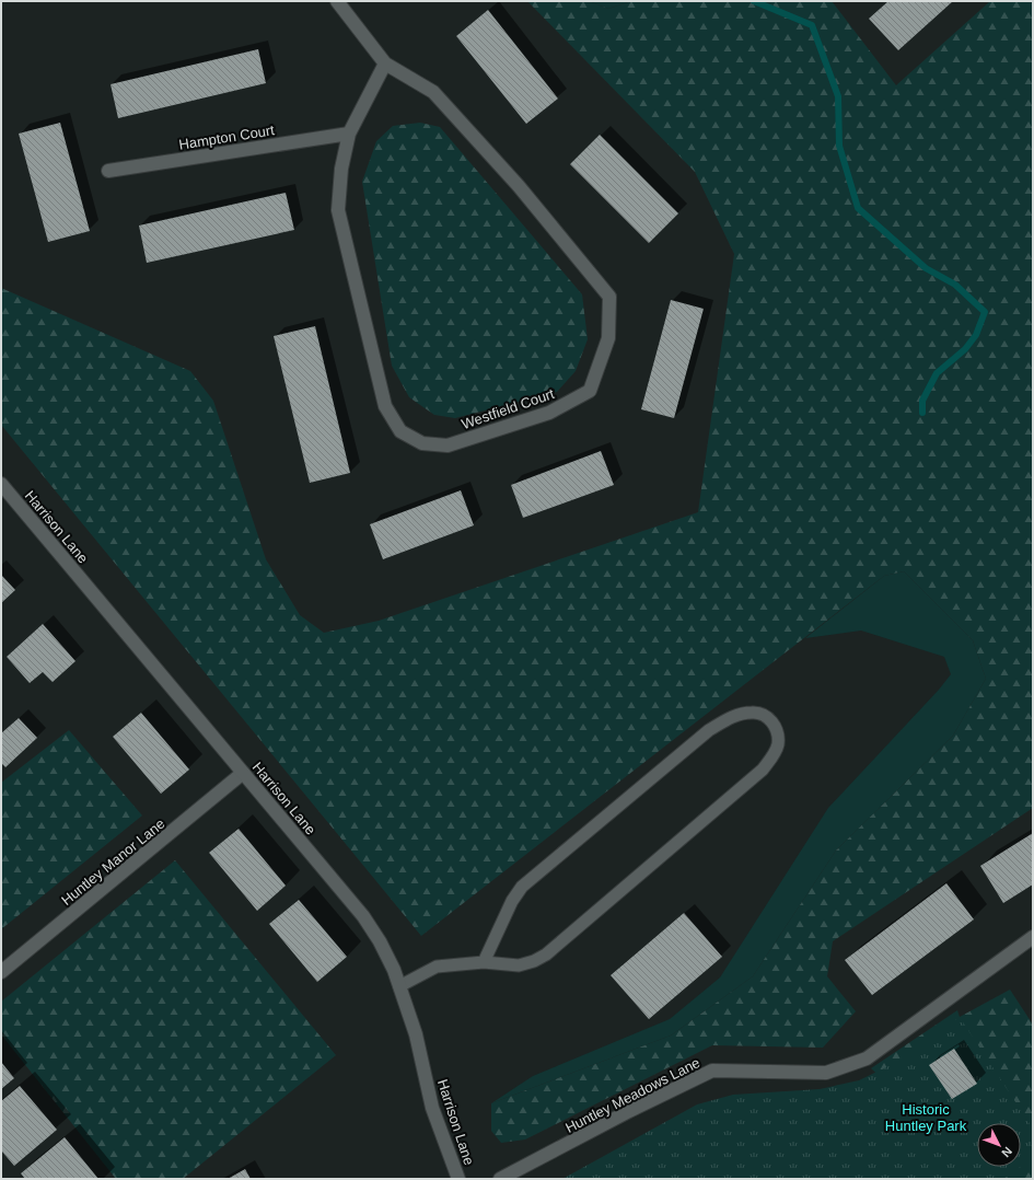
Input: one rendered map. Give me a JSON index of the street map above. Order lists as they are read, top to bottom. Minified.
{"streets":{"street":["Hampton Court","Westfield Court","Harrison Lane","Huntley Manor Lane","Huntley Meadows Lane"]},"crossings":[["Hampton Court","Westfield Court"],["Harrison Lane","Huntley Manor Lane"]],"parks":["Historic Huntley Park"],"north":"bottom right"}
